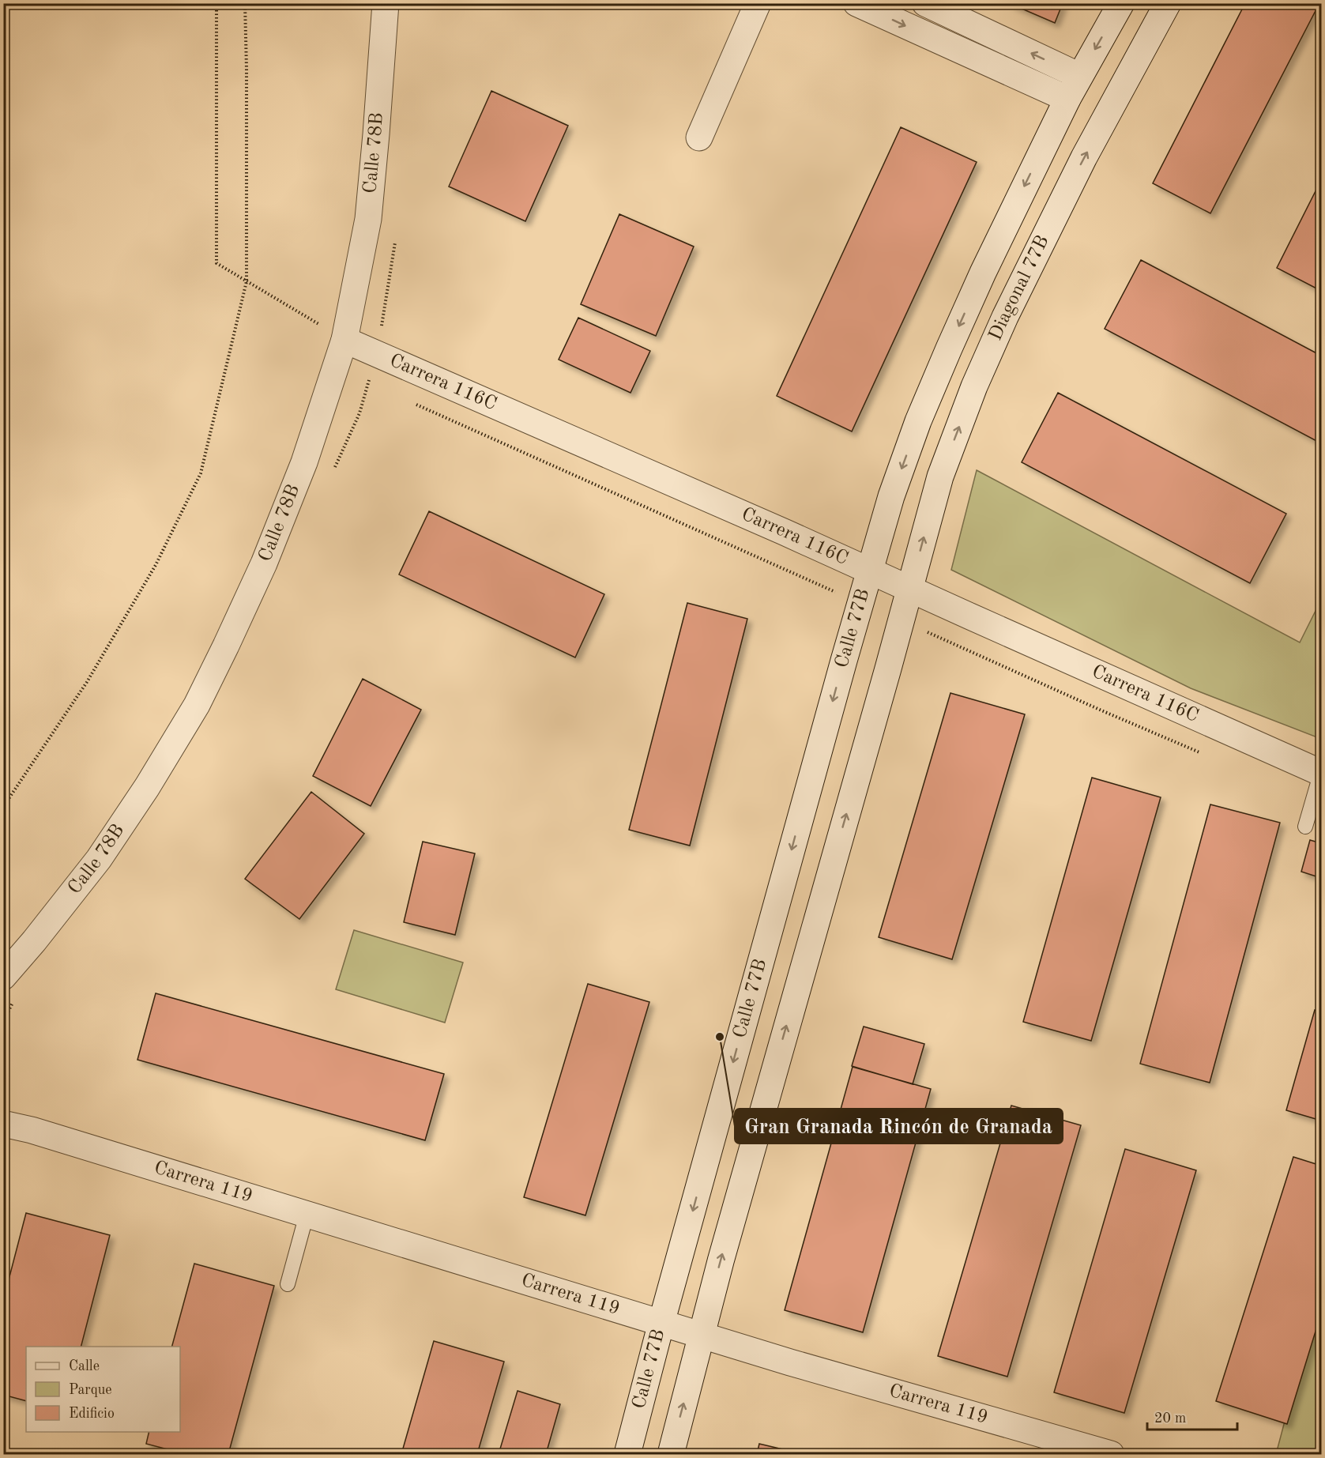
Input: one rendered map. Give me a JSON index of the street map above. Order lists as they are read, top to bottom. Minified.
{"streets":{"street":["Calle 78B","Diagonal 77B","Carrera 116C","Calle 77B","Carrera 119"]},"crossings":[["Calle 78B","Carrera 116C"],["Diagonal 77B","Carrera 116C"],["Diagonal 77B","Calle 77B"],["Carrera 116C","Calle 77B"],["Calle 77B","Carrera 119"]],"places":["Gran Granada Rincón de Granada"],"legend":["Calle","Parque","Edificio"],"scale_bar":"20 m"}
